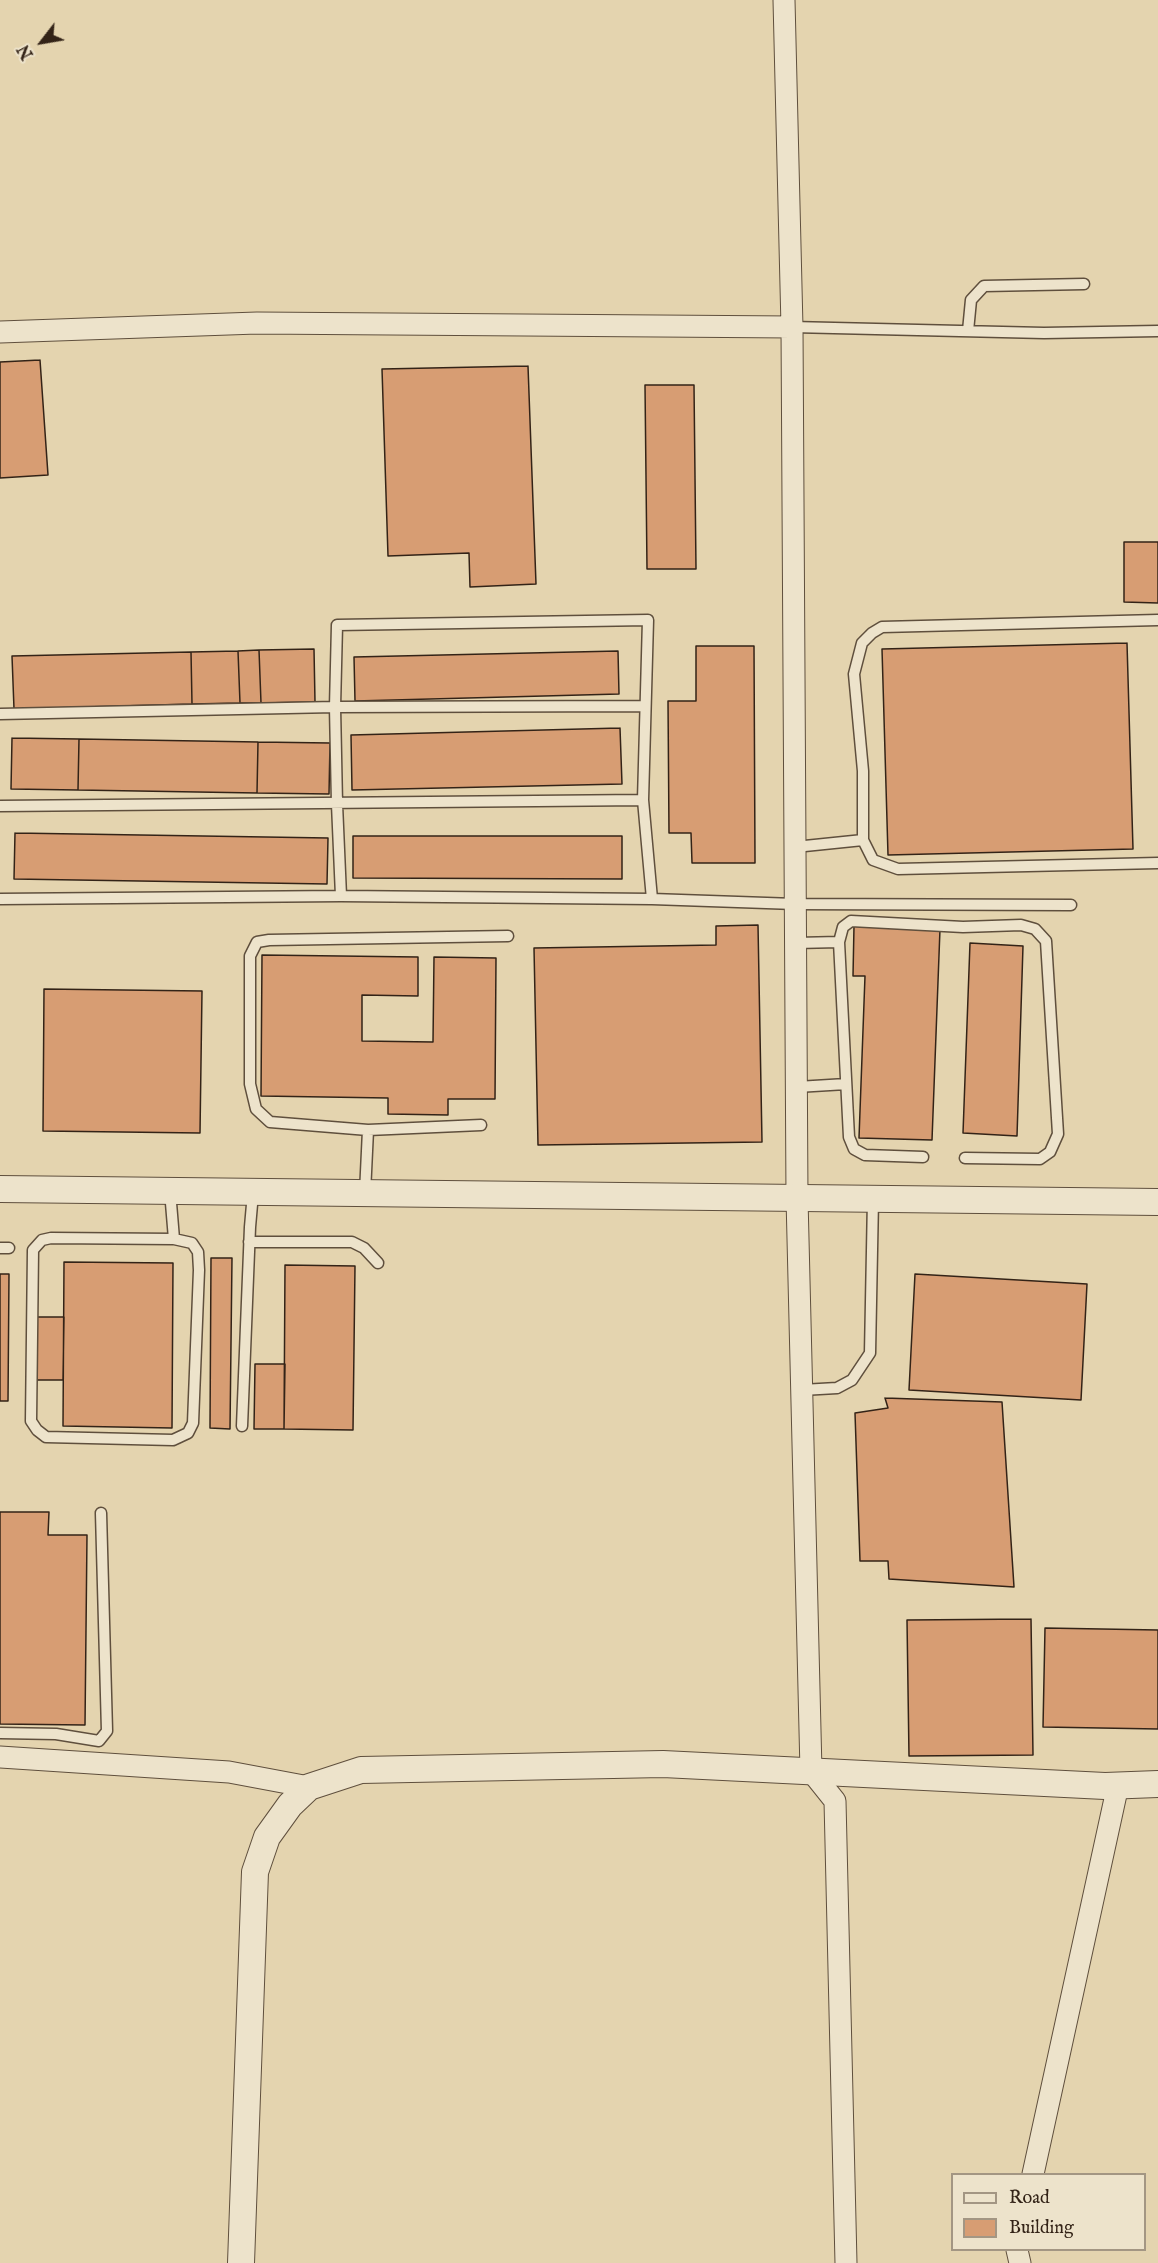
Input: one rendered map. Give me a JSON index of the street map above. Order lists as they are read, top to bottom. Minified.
{"legend":["Road","Building"],"north":"bottom left"}
